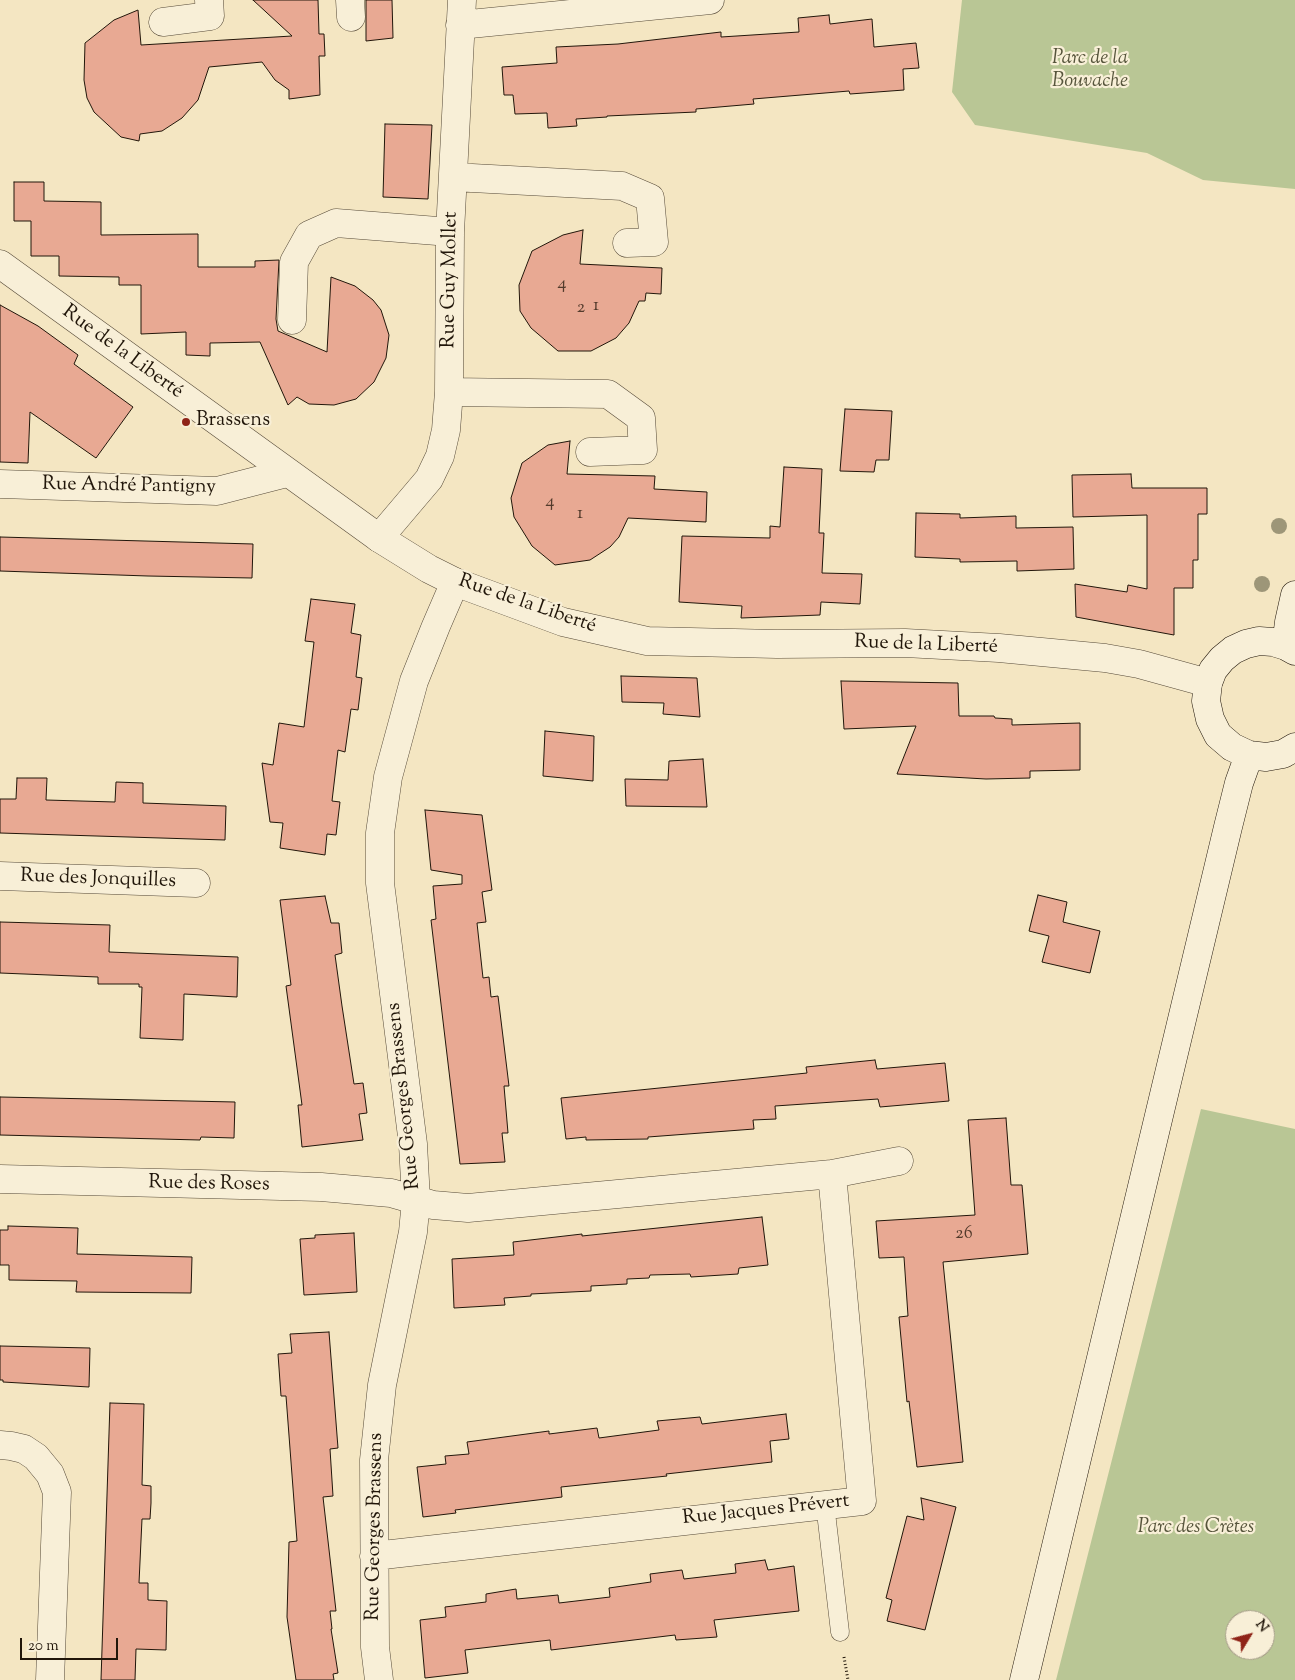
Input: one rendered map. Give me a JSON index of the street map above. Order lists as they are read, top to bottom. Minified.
{"streets":{"street":["Rue Guy Mollet","Rue de la Liberté","Rue André Pantigny","Rue des Jonquilles","Rue Georges Brassens","Rue des Roses","Rue Jacques Prévert"]},"crossings":[["Rue Guy Mollet","Rue de la Liberté"],["Rue de la Liberté","Rue André Pantigny"],["Rue de la Liberté","Rue Georges Brassens"],["Rue Georges Brassens","Rue des Roses"],["Rue Georges Brassens","Rue Jacques Prévert"]],"parks":["Parc de la Bouvache","Parc des Crètes"],"places":["Brassens"],"house_numbers":["4","1","2","4","1","26"],"scale_bar":"20 m","north":"top right"}
